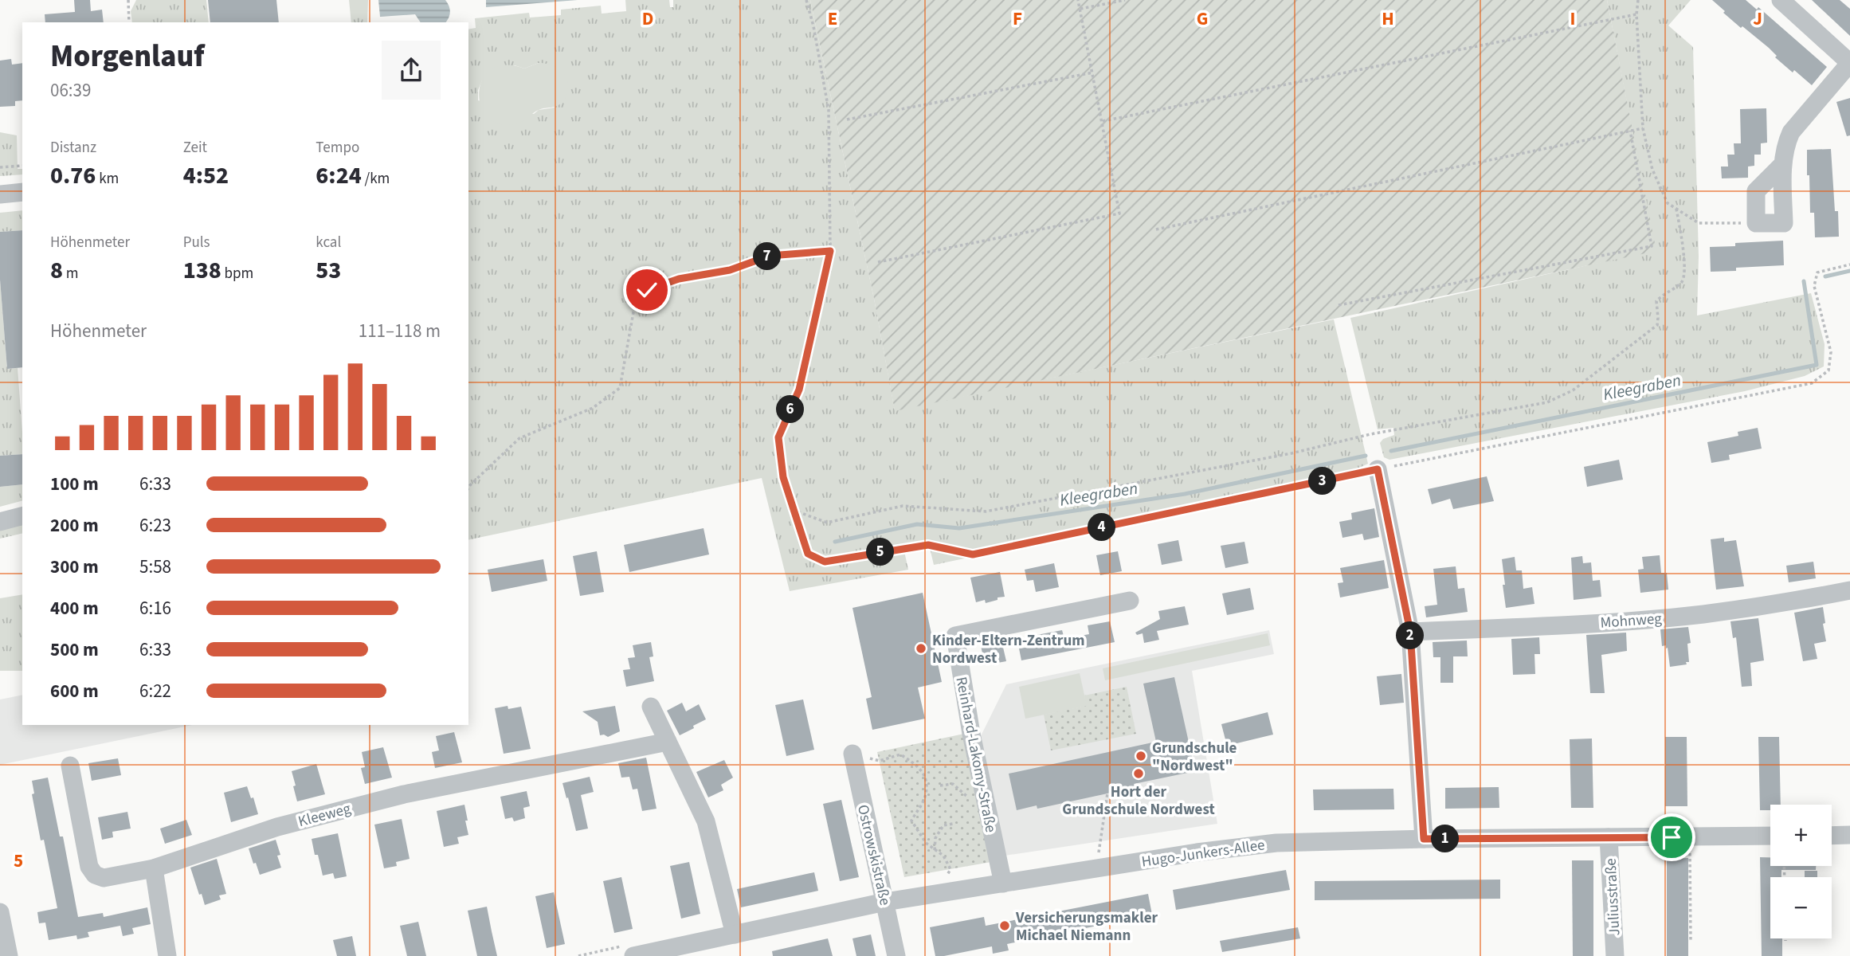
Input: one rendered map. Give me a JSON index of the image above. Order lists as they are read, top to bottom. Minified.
{"streets":{"street":["Mohnweg","Reinhard-Lakomy-Straße","Kleeweg","Hugo-Junkers-Allee","Ostrowskistraße","Juliusstraße"]},"crossings":[["Reinhard-Lakomy-Straße","Hugo-Junkers-Allee"],["Hugo-Junkers-Allee","Ostrowskistraße"],["Hugo-Junkers-Allee","Juliusstraße"]],"water":["Kleegraben"],"places":["Kinder-Eltern-Zentrum Nordwest","Grundschule \"Nordwest\"","Hort der Grundschule Nordwest","Versicherungsmakler Michael Niemann"],"page":{"heading":["Morgenlauf","06:39"],"stats":[["Distanz","0.76 km"],["Zeit","4:52"],["Tempo","6:24 /km"],["Höhenmeter","8 m"],["Puls","138 bpm"],["kcal","53"]],"pins":["7","6","3","4","5","2","1"],"chart":["Höhenmeter","111–118 m"],"list":[{"name":"100 m","note":"6:33"},{"name":"200 m","note":"6:23"},{"name":"300 m","note":"5:58"},{"name":"400 m","note":"6:16"},{"name":"500 m","note":"6:33"},{"name":"600 m","note":"6:22"}],"map_buttons":["+","−"]},"grid":{"columns":["D","E","F","G","H","I","J"],"rows":["5"]}}
